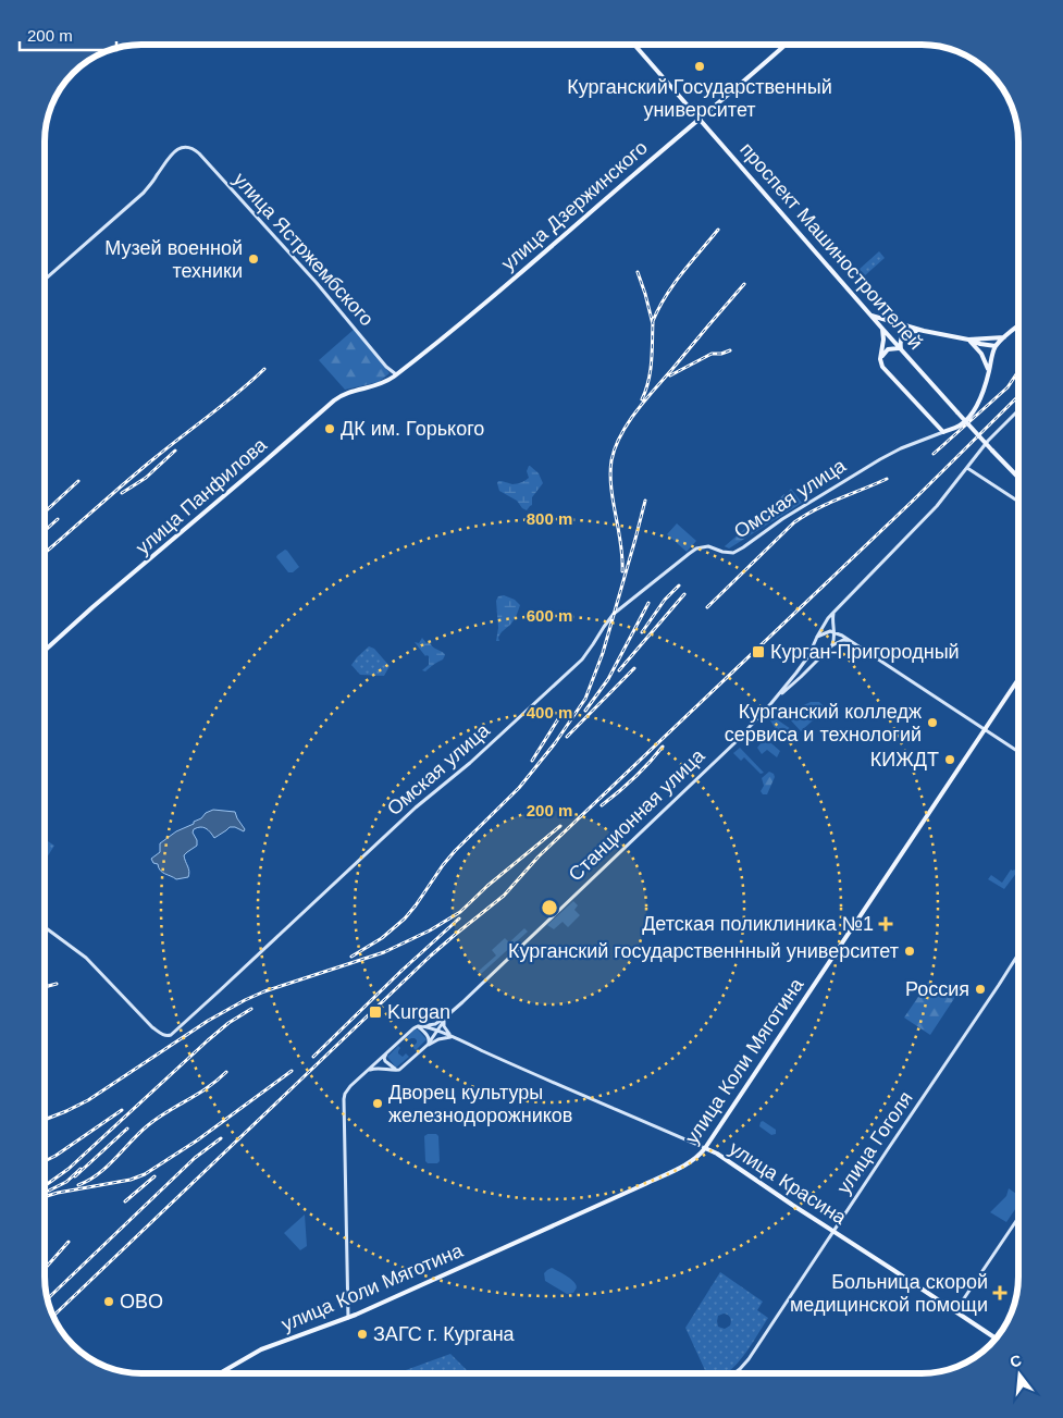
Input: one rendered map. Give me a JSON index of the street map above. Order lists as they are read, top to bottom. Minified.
{"streets":{"main road":["улица Дзержинского","проспект Машиностроителей","улица Ястржембского","улица Панфилова","Омская улица","Станционная улица","улица Коли Мяготина","улица Гоголя","улица Красина"]},"crossings":[["улица Дзержинского","проспект Машиностроителей"],["улица Дзержинского","улица Ястржембского"],["улица Дзержинского","улица Панфилова"],["улица Ястржембского","улица Панфилова"],["Станционная улица","улица Красина"],["улица Коли Мяготина","улица Красина"],["улица Гоголя","улица Красина"]],"places":{"other":["Курганский Государственный университет","Музей военной техники","ДК им. Горького","Курганский колледж сервиса и технологий","КИЖДТ","Курганский государственнный университет","Россия","Дворец культуры железнодорожников","OBO","ЗАГС г. Кургана"],"transit":["Курган-Пригородный","Kurgan"],"health":["Детская поликлиника №1","Больница скорой медицинской помощи"]},"scale_bar":"200 m","north":"top","rings":["800 m","600 m","400 m","200 m"]}
